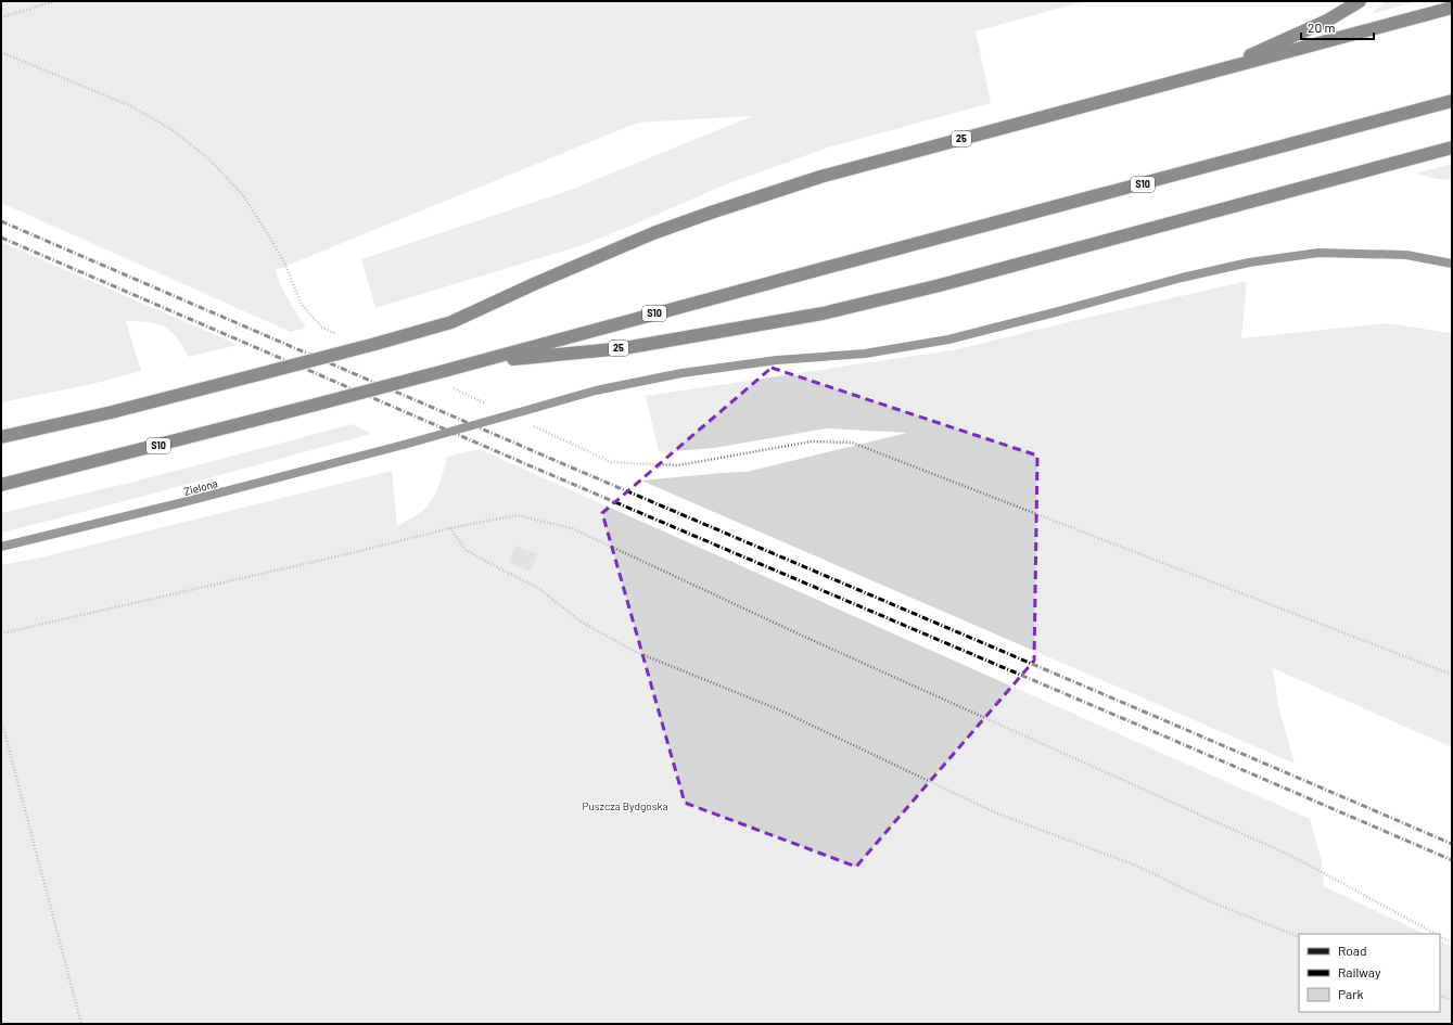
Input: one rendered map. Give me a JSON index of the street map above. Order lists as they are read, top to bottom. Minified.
{"streets":{"highway":["25","S10"],"street":["Zielona"]},"crossings":[["25","S10"]],"parks":["Puszcza Bydgoska"],"legend":["Road","Railway","Park"],"scale_bar":"20 m"}
